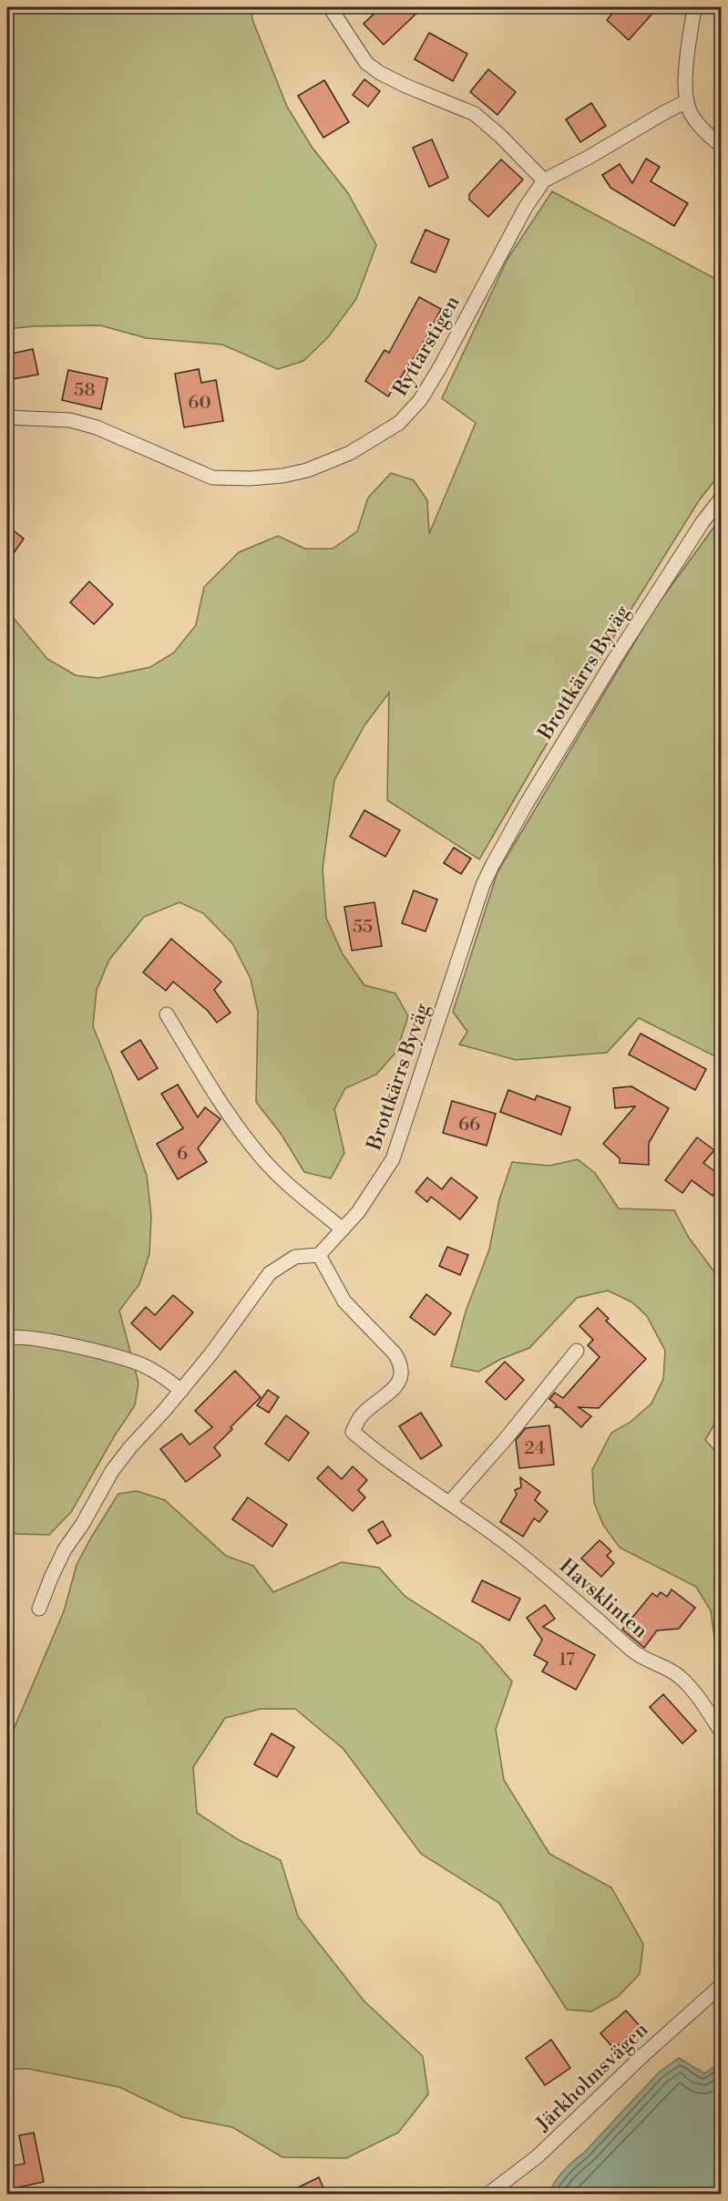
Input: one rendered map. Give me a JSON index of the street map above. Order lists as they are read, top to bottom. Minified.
{"streets":{"street":["Ryttarstigen","Brottkärrs Byväg","Havsklinten","Järkholmsvägen"]},"crossings":[["Brottkärrs Byväg","Havsklinten"]],"house_numbers":["58","60","55","66","6","24","17"]}
